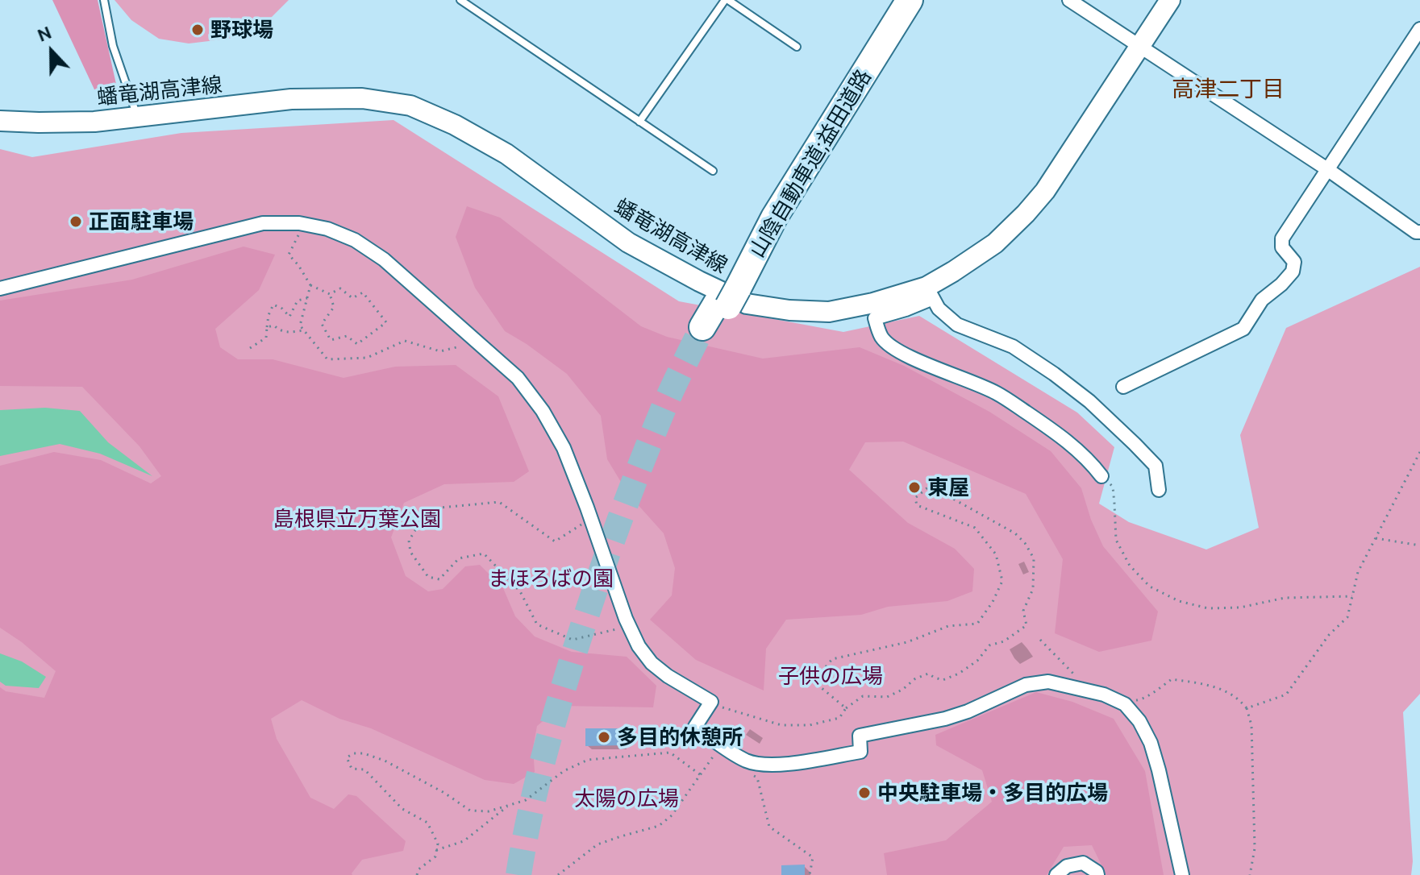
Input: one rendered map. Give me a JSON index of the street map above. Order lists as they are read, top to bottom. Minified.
{"streets":{"highway":["山陰自動車道;益田道路"],"main road":["蟠竜湖高津線"]},"districts":["高津二丁目"],"parks":["島根県立万葉公園","まほろばの園","子供の広場","太陽の広場"],"places":["野球場","正面駐車場","東屋","多目的休憩所","中央駐車場・多目的広場"],"north":"top"}
